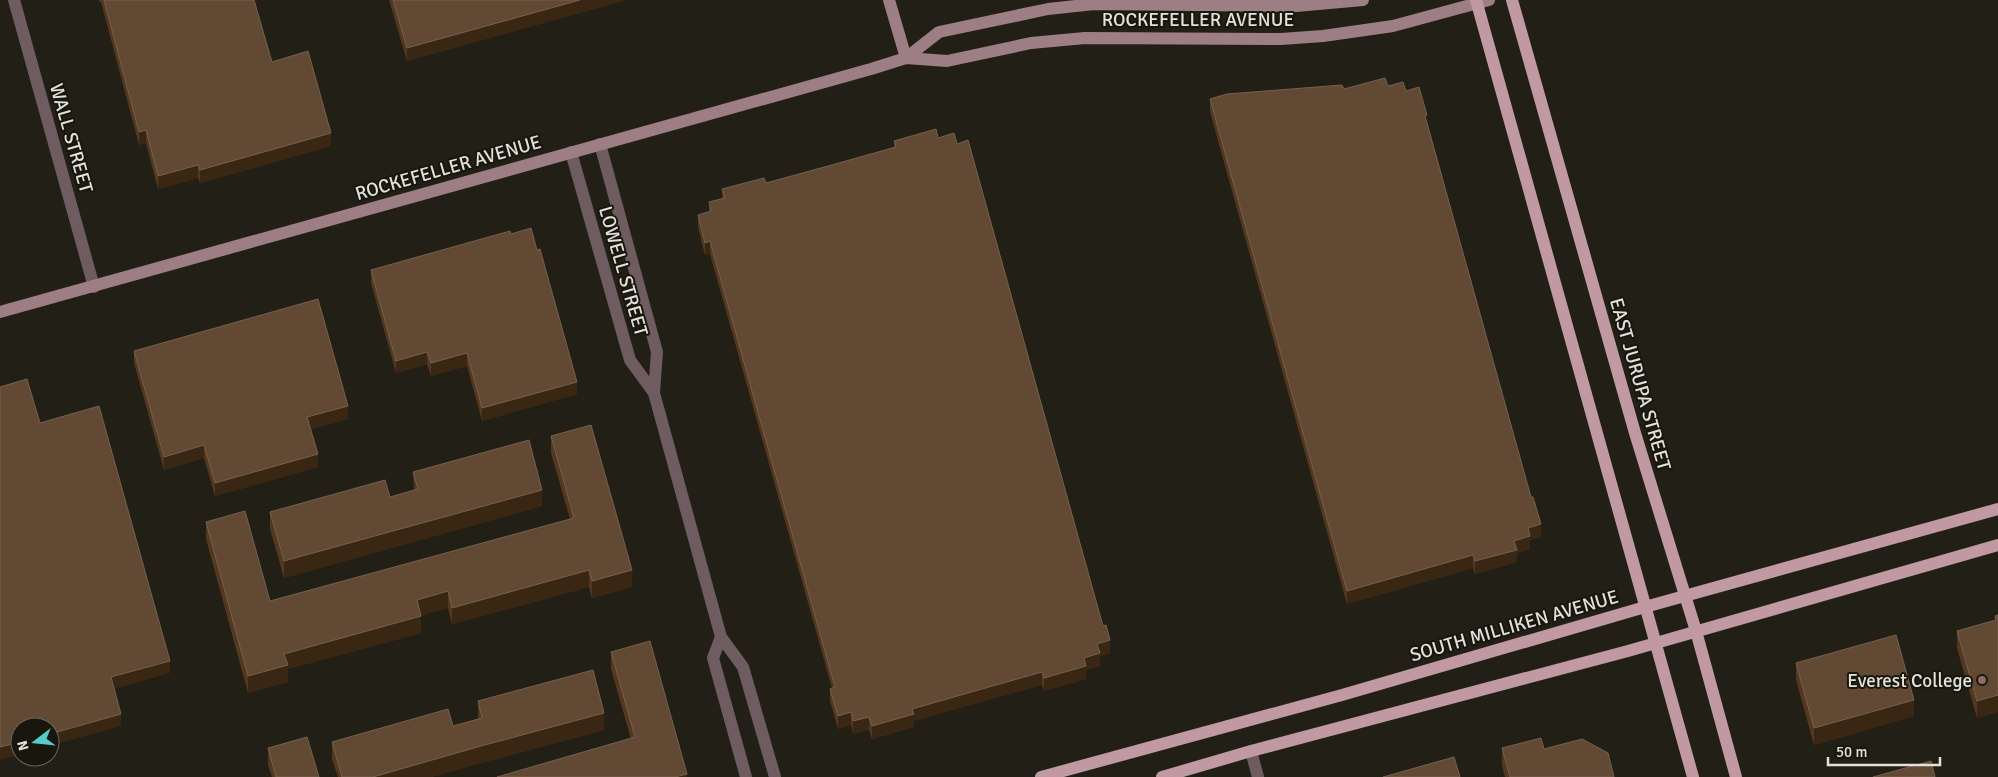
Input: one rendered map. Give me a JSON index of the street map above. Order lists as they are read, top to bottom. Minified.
{"streets":{"main road":["EAST JURUPA STREET","SOUTH MILLIKEN AVENUE"],"street":["ROCKEFELLER AVENUE","WALL STREET","LOWELL STREET"]},"crossings":[["ROCKEFELLER AVENUE","WALL STREET"],["ROCKEFELLER AVENUE","LOWELL STREET"],["EAST JURUPA STREET","SOUTH MILLIKEN AVENUE"]],"places":["Everest College"],"scale_bar":"50 m","north":"left"}
